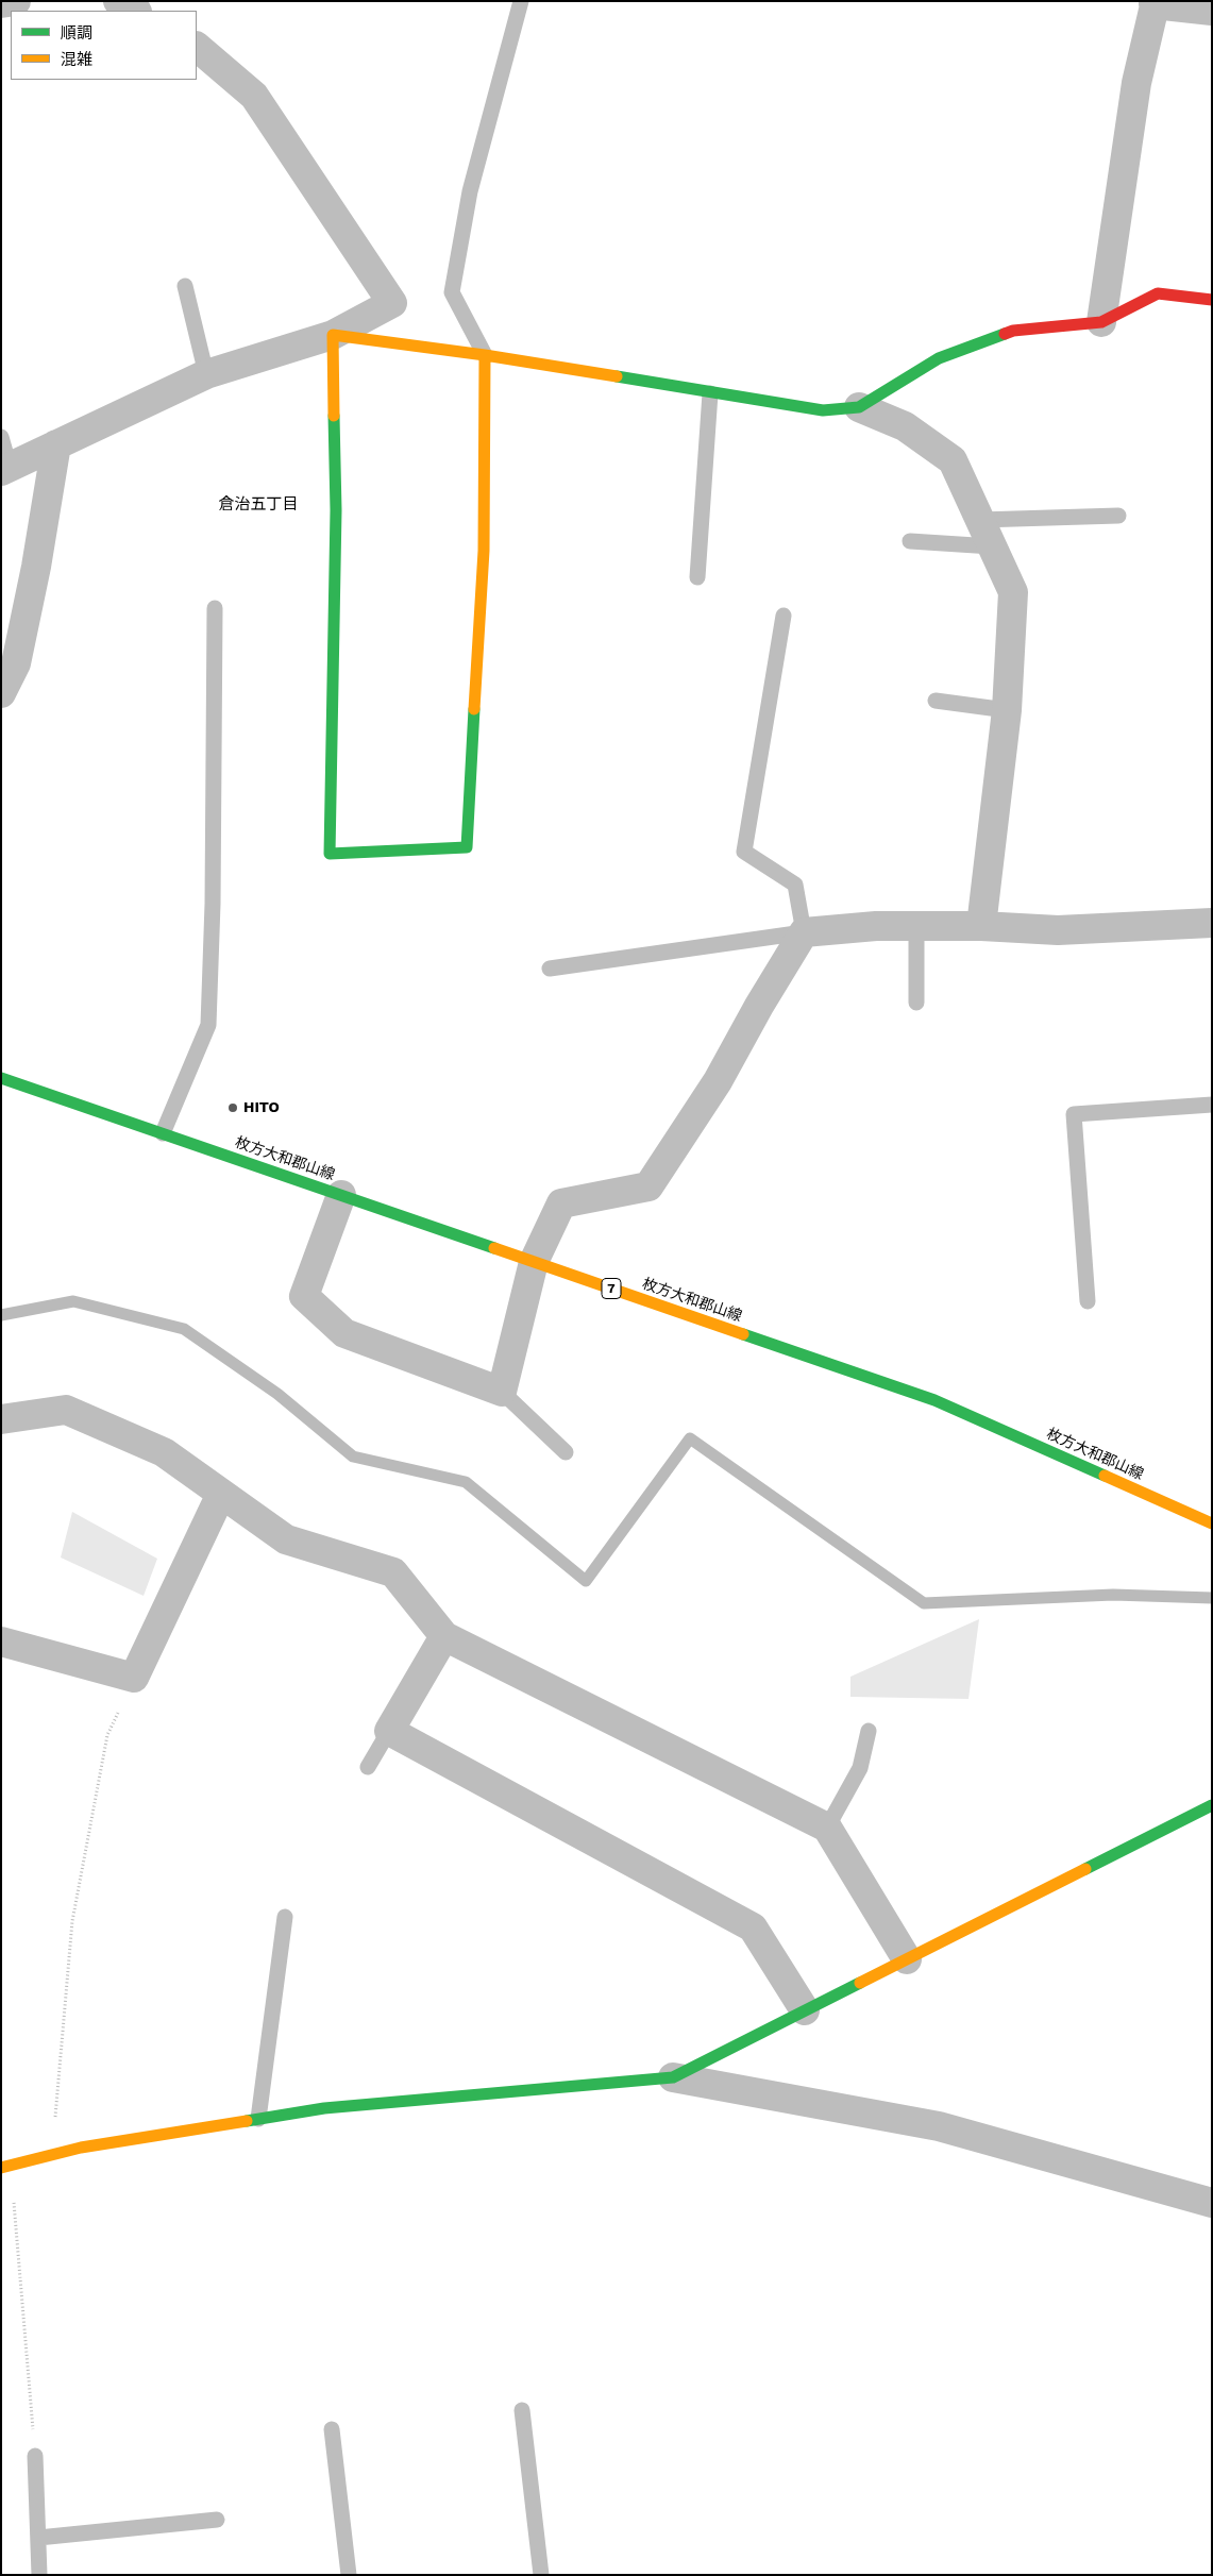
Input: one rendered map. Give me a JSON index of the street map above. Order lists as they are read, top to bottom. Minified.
{"streets":{"street":["枚方大和郡山線","7"]},"districts":["倉治五丁目"],"places":["HITO"],"legend":["順調","混雑"]}
